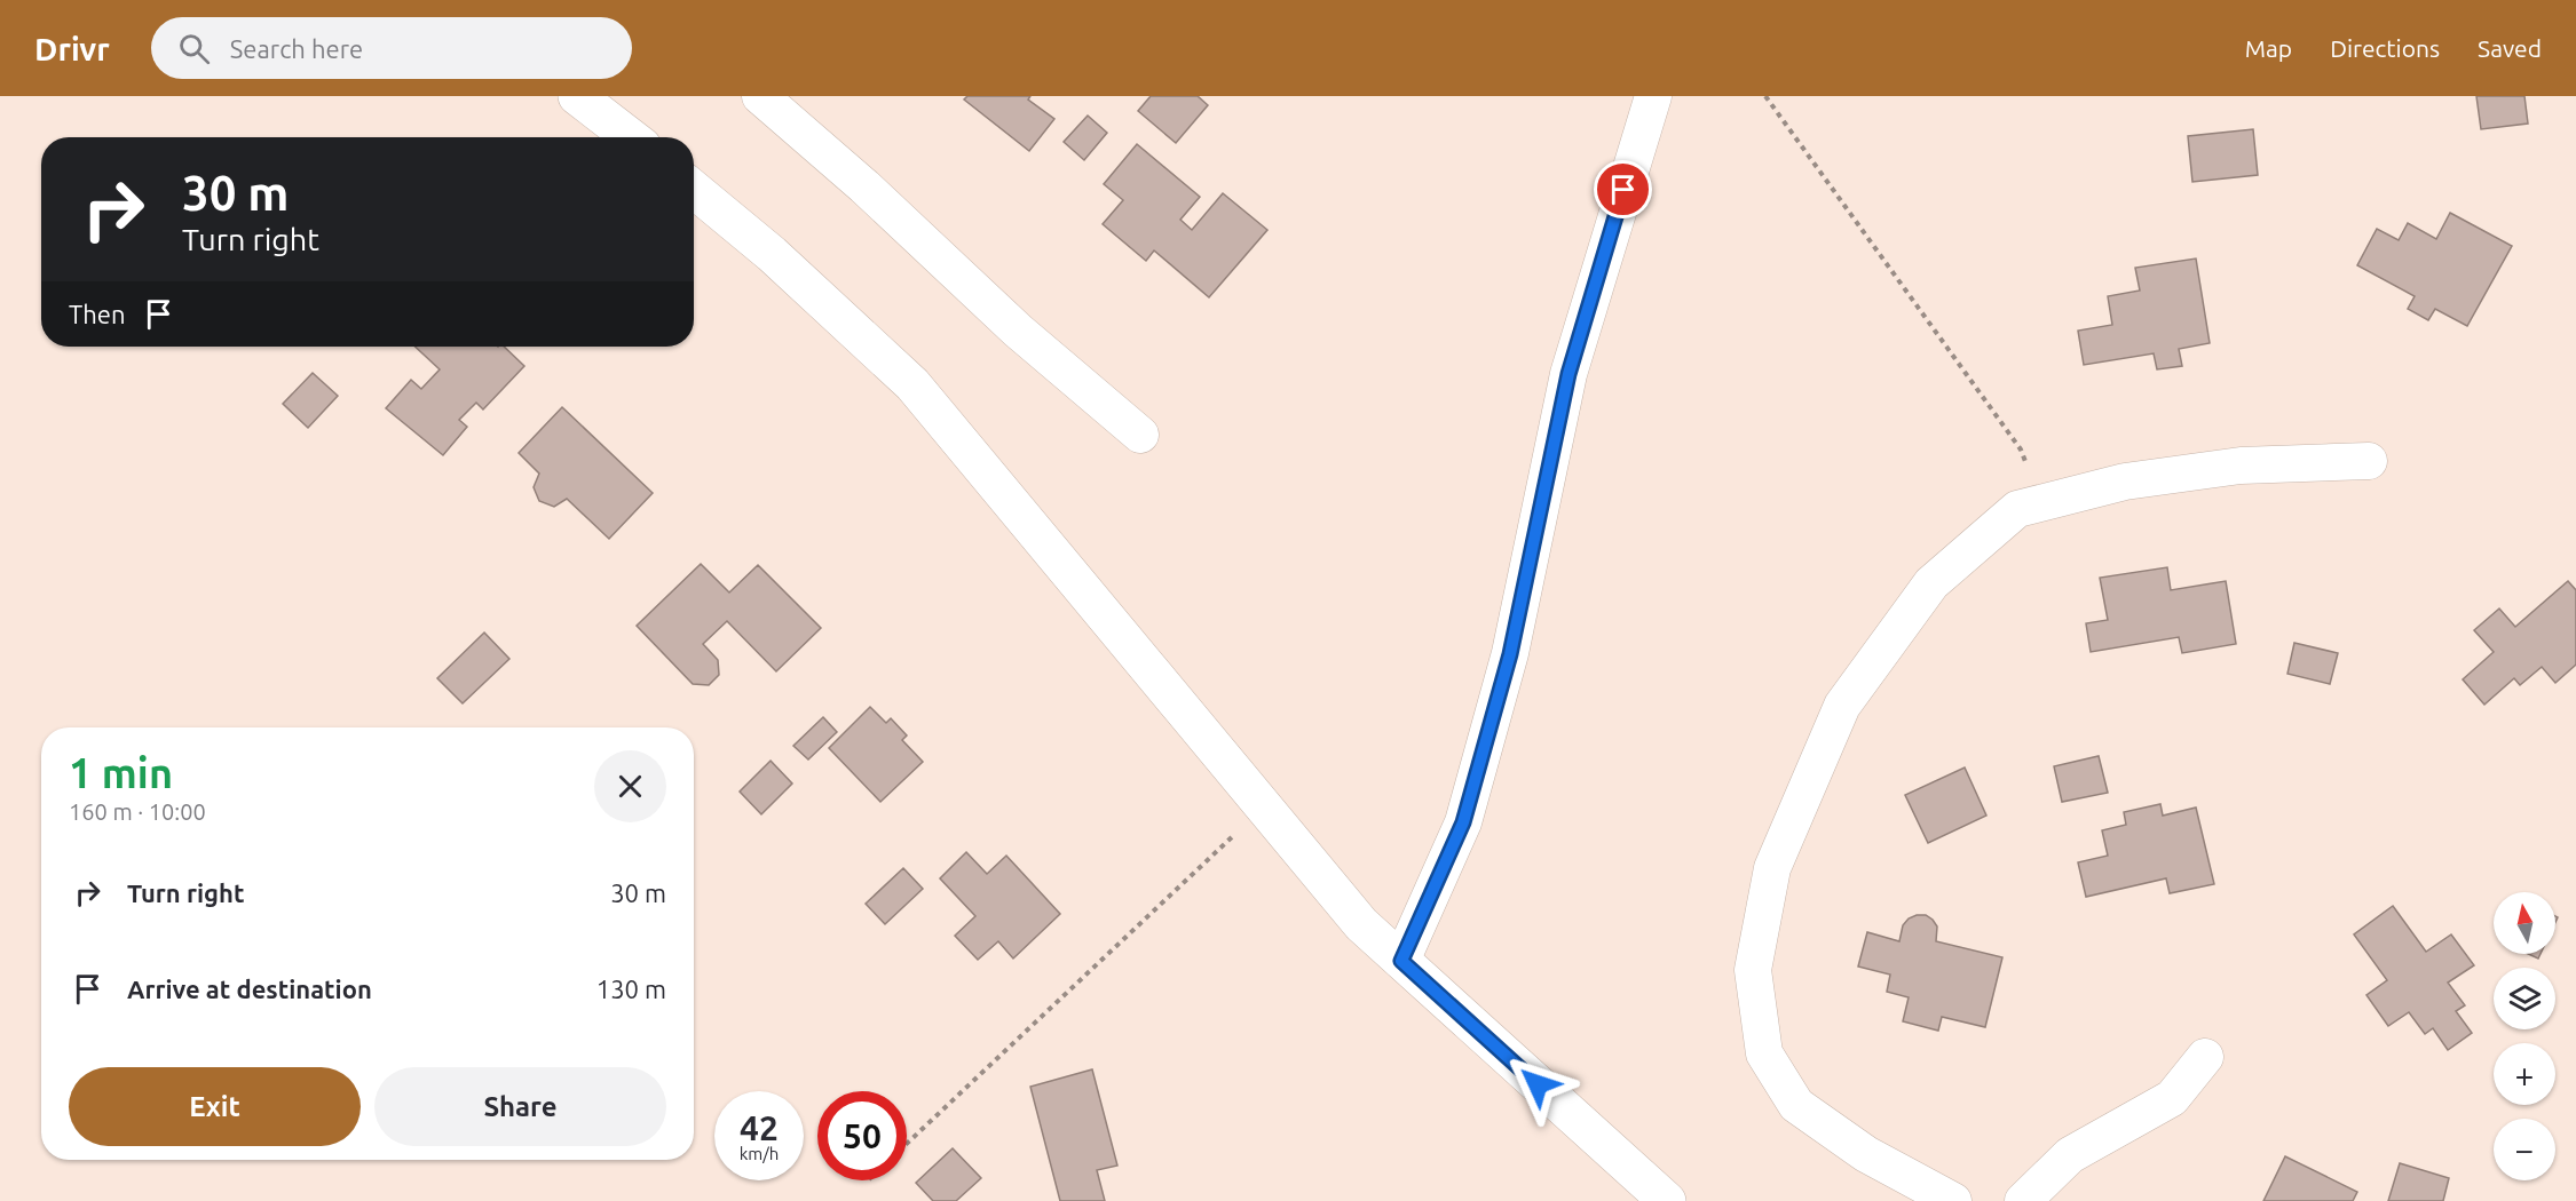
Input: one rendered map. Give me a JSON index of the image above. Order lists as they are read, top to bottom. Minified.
{"north":"top","page":{"header":"Drivr","search":"Search here","nav":["Map","Directions","Saved"],"turn":["30 m","Turn right"],"then":"Then","heading":["1 min","160 m · 10:00"],"list":[{"name":"Turn right","value":"30 m"},{"name":"Arrive at destination","value":"130 m"}],"map_buttons":["+","−"],"buttons":["Exit","Share"],"speed":"42 km/h","limit":"50"}}
